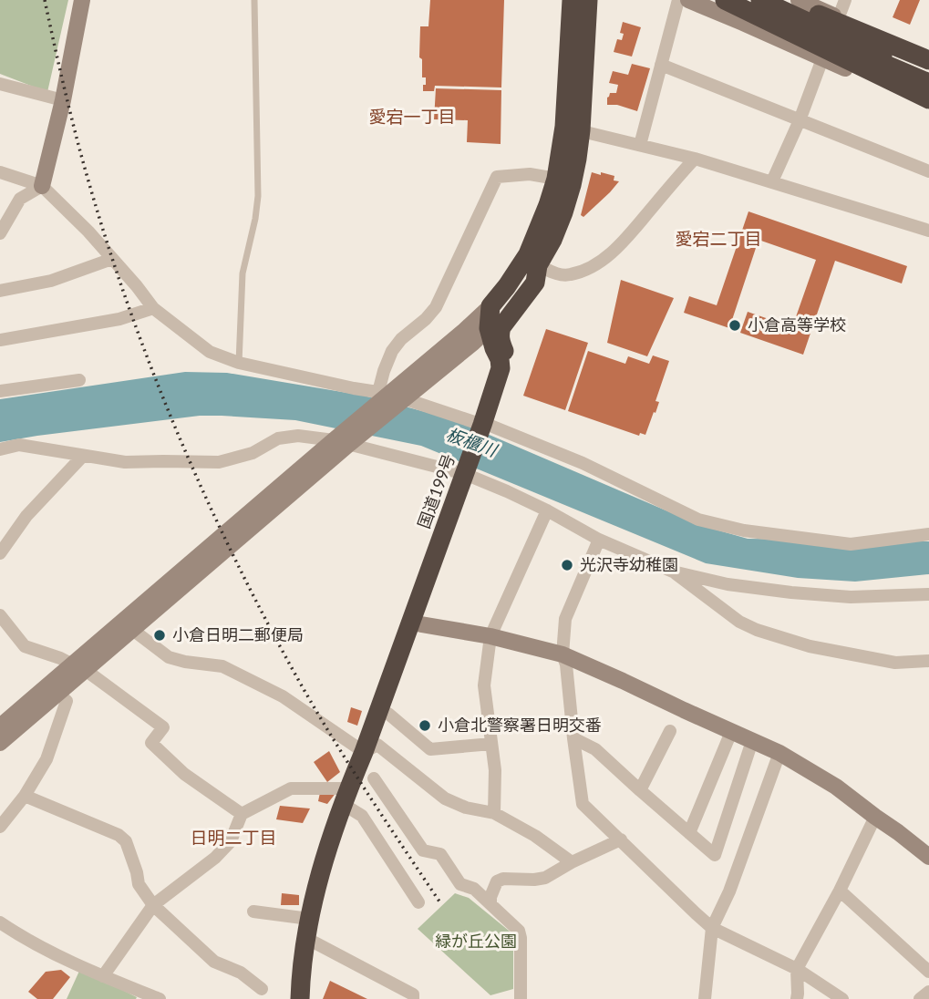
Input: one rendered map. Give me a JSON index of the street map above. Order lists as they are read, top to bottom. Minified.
{"streets":{"highway":["国道199号"]},"districts":["愛宕一丁目","愛宕二丁目","日明二丁目"],"water":["板櫃川"],"parks":["緑が丘公園"],"places":["小倉高等学校","光沢寺幼稚園","小倉日明二郵便局","小倉北警察署日明交番"]}
